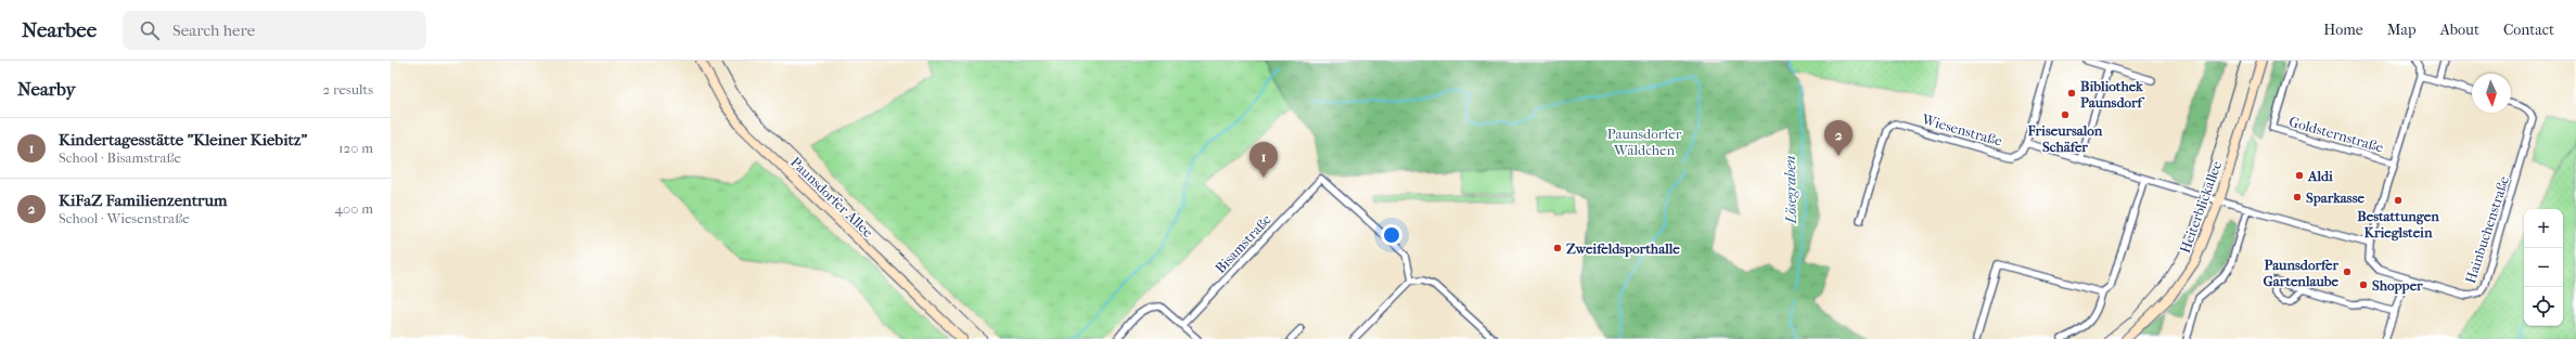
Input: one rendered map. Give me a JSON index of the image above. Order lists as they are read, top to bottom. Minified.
{"streets":{"main road":["Paunsdorfer Allee","Heiterblickallee"],"street":["Wiesenstraße","Goldsternstraße","Hainbuchenstraße","Bisamstraße"]},"crossings":[["Goldsternstraße","Hainbuchenstraße"]],"water":["Lösegraben"],"parks":["Paunsdorfer Wäldchen"],"places":["Bibliothek Paunsdorf","Friseursalon Schäfer","Aldi","Sparkasse","Bestattungen Krieglstein","Zweifeldsporthalle","Paunsdorfer Gartenlaube","Shopper"],"north":"bottom","page":{"header":"Nearbee","search":"Search here","nav":["Home","Map","About","Contact"],"heading":["Nearby","2 results"],"list":[{"mark":"1","name":"Kindertagesstätte \"Kleiner Kiebitz\"","note":"School · Bisamstraße","value":"120 m"},{"mark":"2","name":"KiFaZ Familienzentrum","note":"School · Wiesenstraße","value":"400 m"}],"pins":["2","1"],"map_buttons":["+","−"]}}
